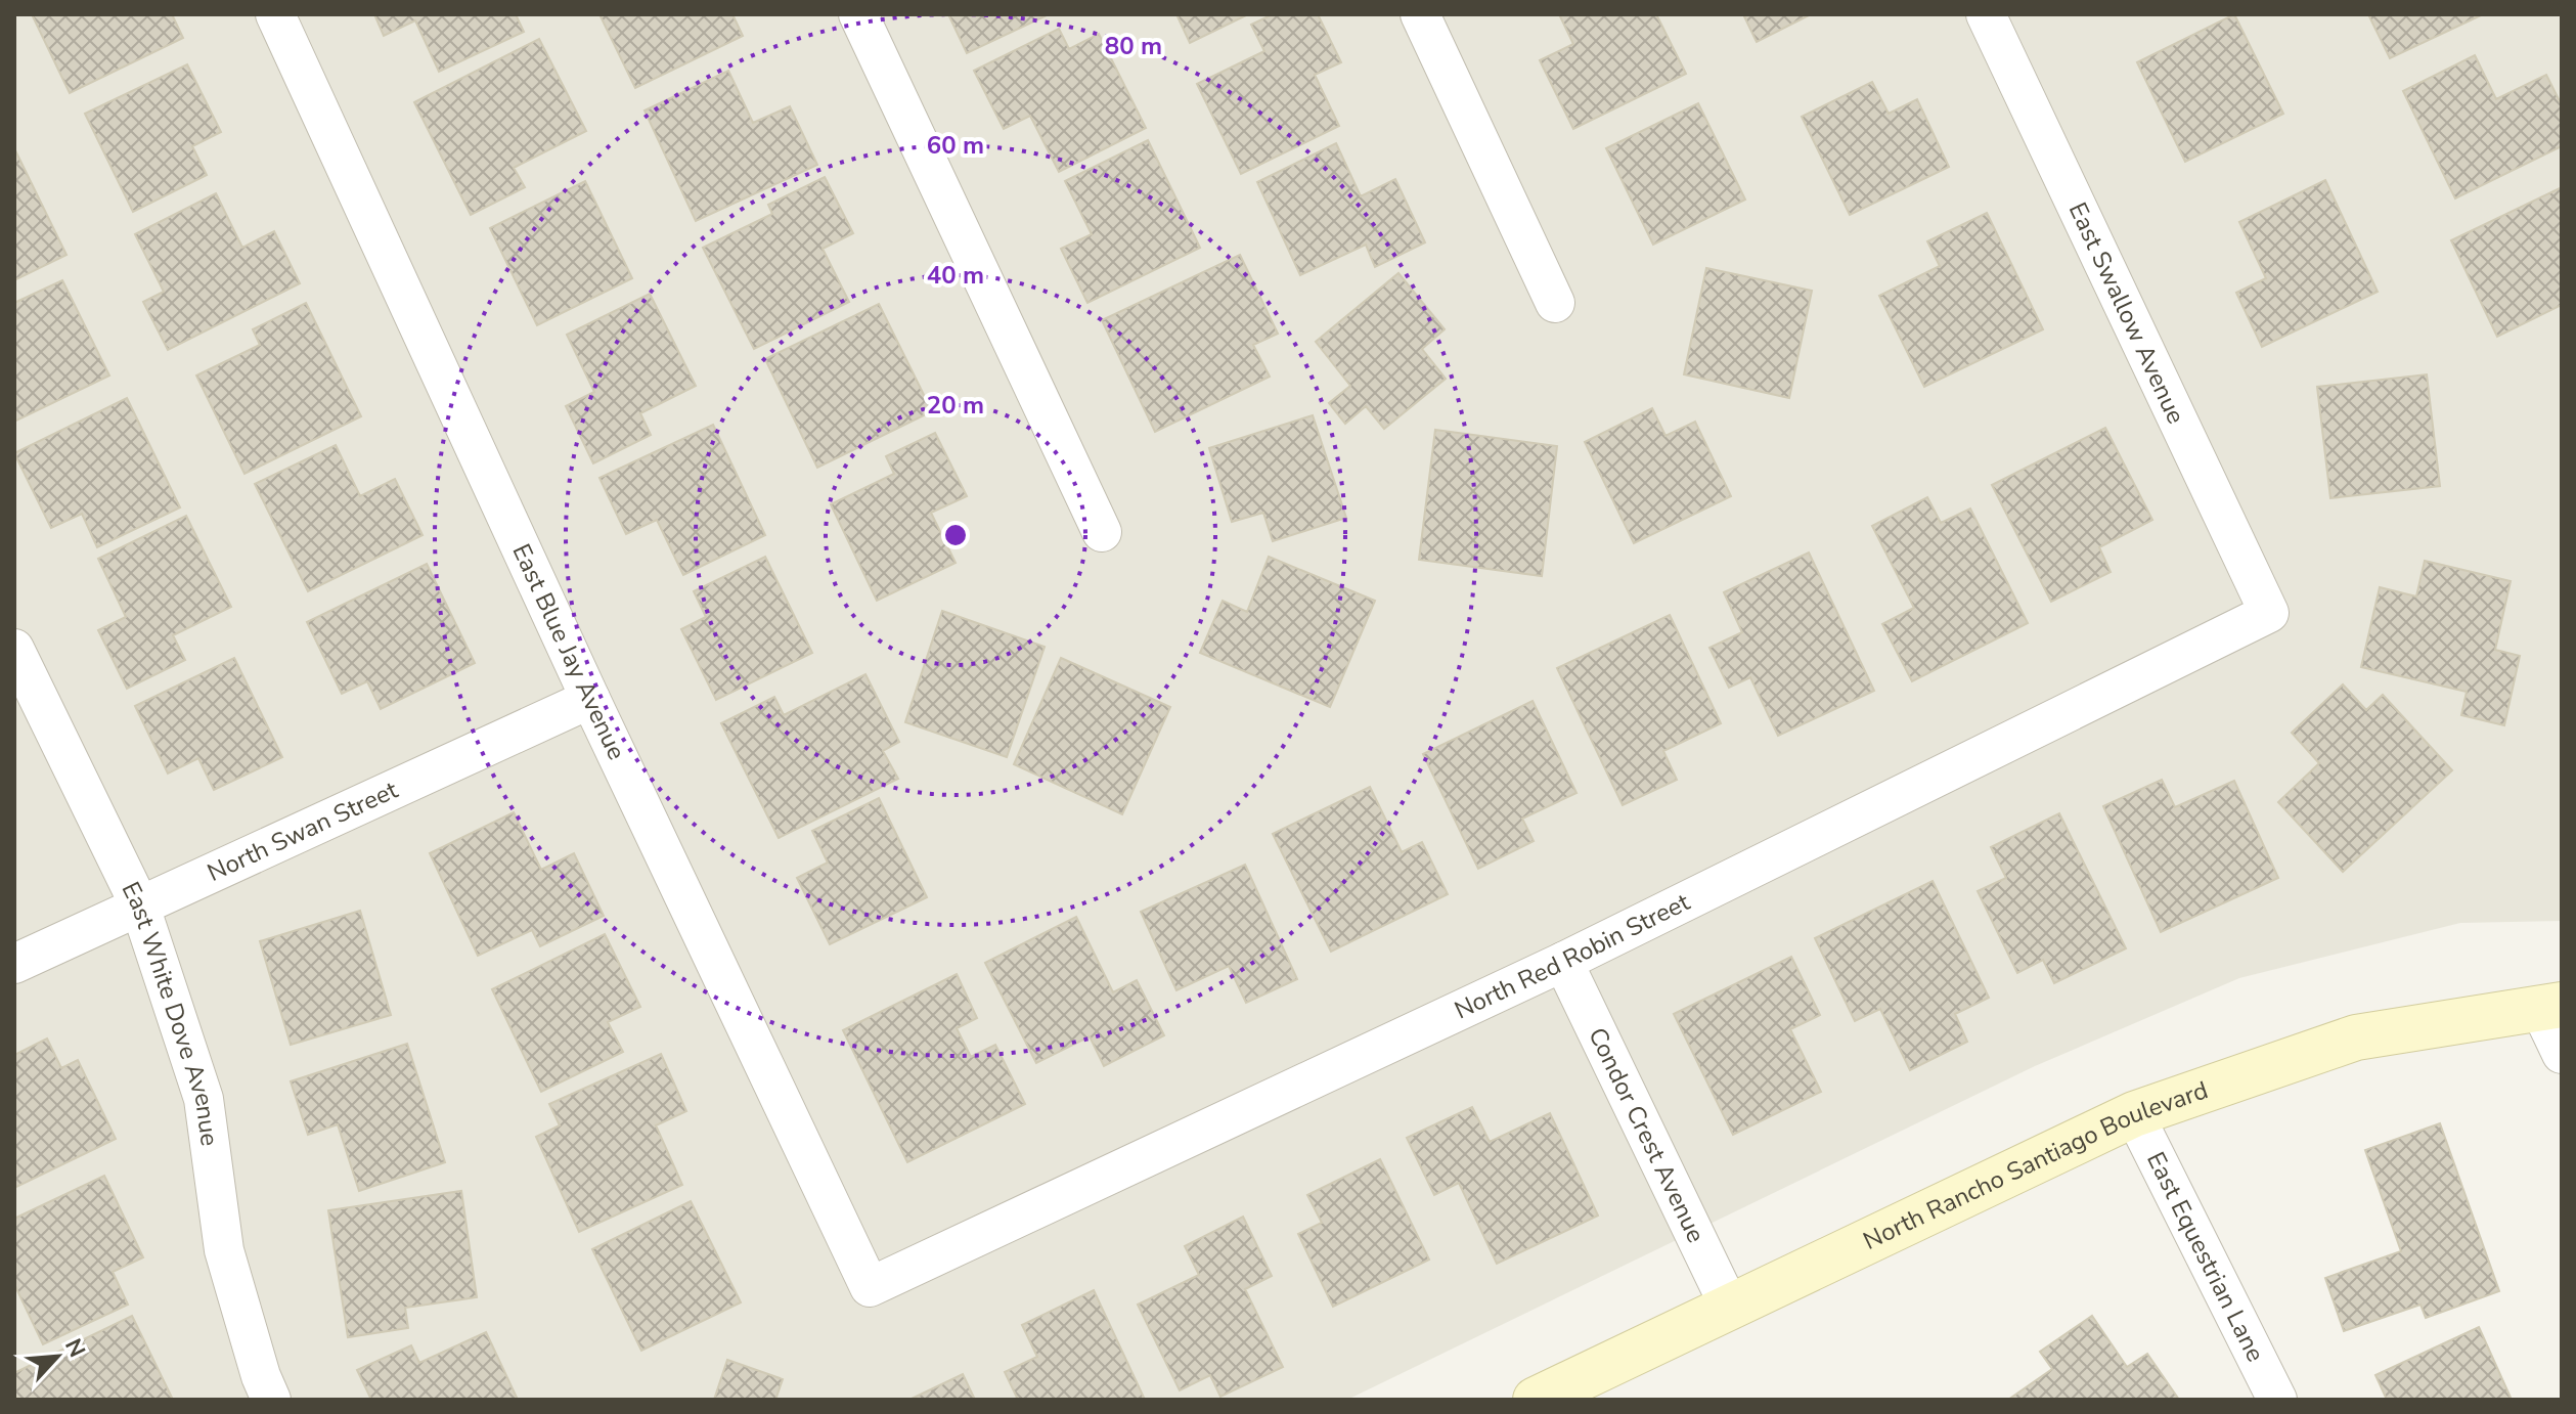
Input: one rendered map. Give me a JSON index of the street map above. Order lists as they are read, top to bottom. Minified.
{"streets":{"street":["East Swallow Avenue","East Blue Jay Avenue","North Swan Street","North Red Robin Street","East White Dove Avenue","Condor Crest Avenue","North Rancho Santiago Boulevard","East Equestrian Lane"]},"crossings":[["East Swallow Avenue","North Red Robin Street"],["East Blue Jay Avenue","North Swan Street"],["East Blue Jay Avenue","North Red Robin Street"],["North Swan Street","East White Dove Avenue"],["North Red Robin Street","Condor Crest Avenue"],["Condor Crest Avenue","North Rancho Santiago Boulevard"],["North Rancho Santiago Boulevard","East Equestrian Lane"]],"north":"top right","rings":["80 m","60 m","40 m","20 m"]}
